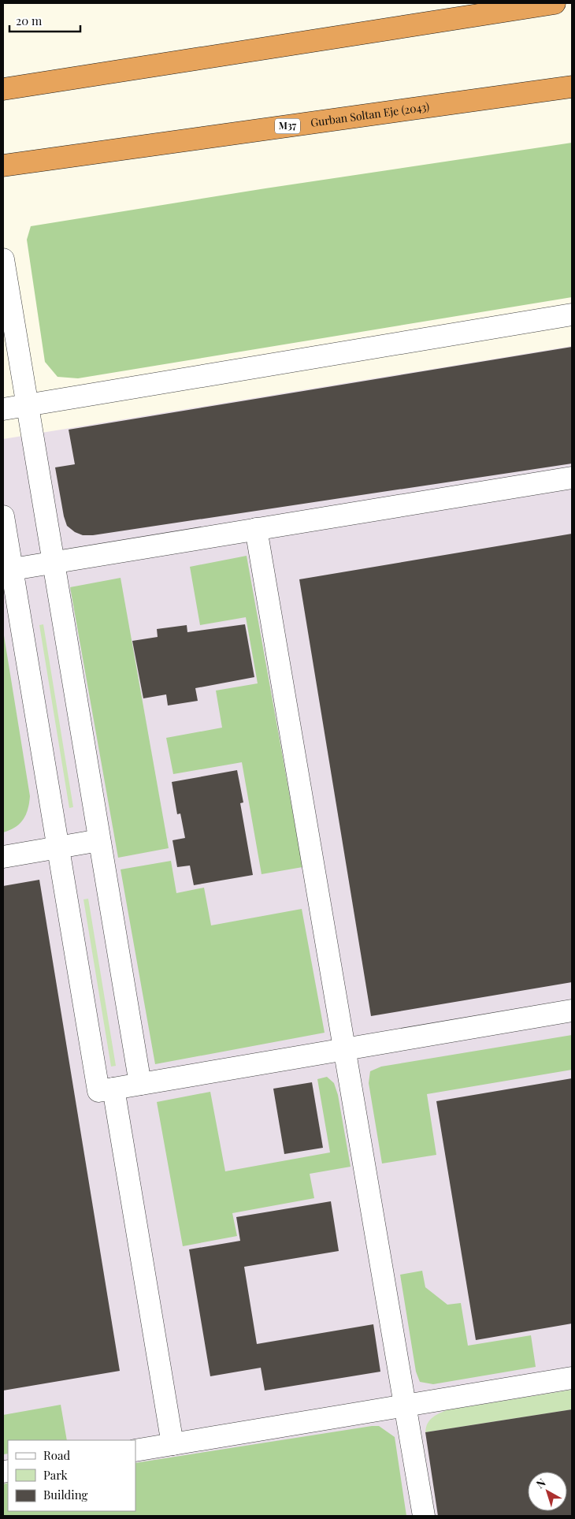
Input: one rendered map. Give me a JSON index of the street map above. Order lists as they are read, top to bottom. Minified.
{"streets":{"highway":["Gurban Soltan Eje (2043)","M37"]},"legend":["Road","Park","Building"],"scale_bar":"20 m","north":"top left"}
